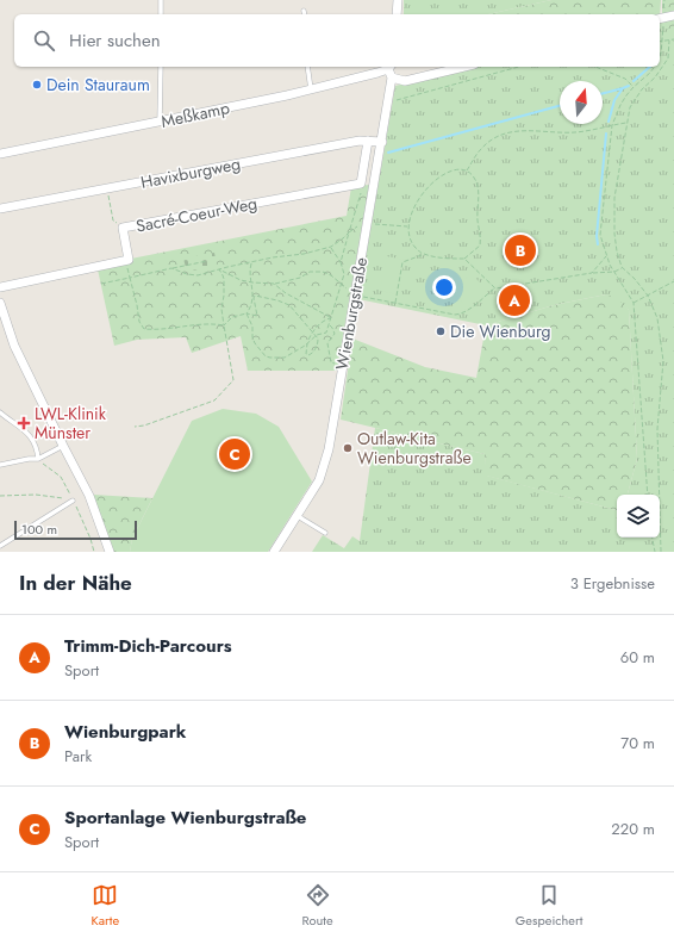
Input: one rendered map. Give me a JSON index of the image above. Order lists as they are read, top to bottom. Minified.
{"streets":{"street":["Meßkamp","Havixburgweg","Sacré-Coeur-Weg","Wienburgstraße"]},"crossings":[["Meßkamp","Wienburgstraße"],["Havixburgweg","Wienburgstraße"]],"places":{"other":["Dein Stauraum","Die Wienburg","Outlaw-Kita Wienburgstraße"],"health":["LWL-Klinik Münster"]},"scale_bar":"100 m","north":"top","page":{"search":"Hier suchen","pins":["B","A","C"],"scale":"100 m","heading":["In der Nähe","3 Ergebnisse"],"list":[{"mark":"A","name":"Trimm-Dich-Parcours","note":"Sport","value":"60 m"},{"mark":"B","name":"Wienburgpark","note":"Park","value":"70 m"},{"mark":"C","name":"Sportanlage Wienburgstraße","note":"Sport","value":"220 m"}],"nav":["Karte","Route","Gespeichert"]}}
